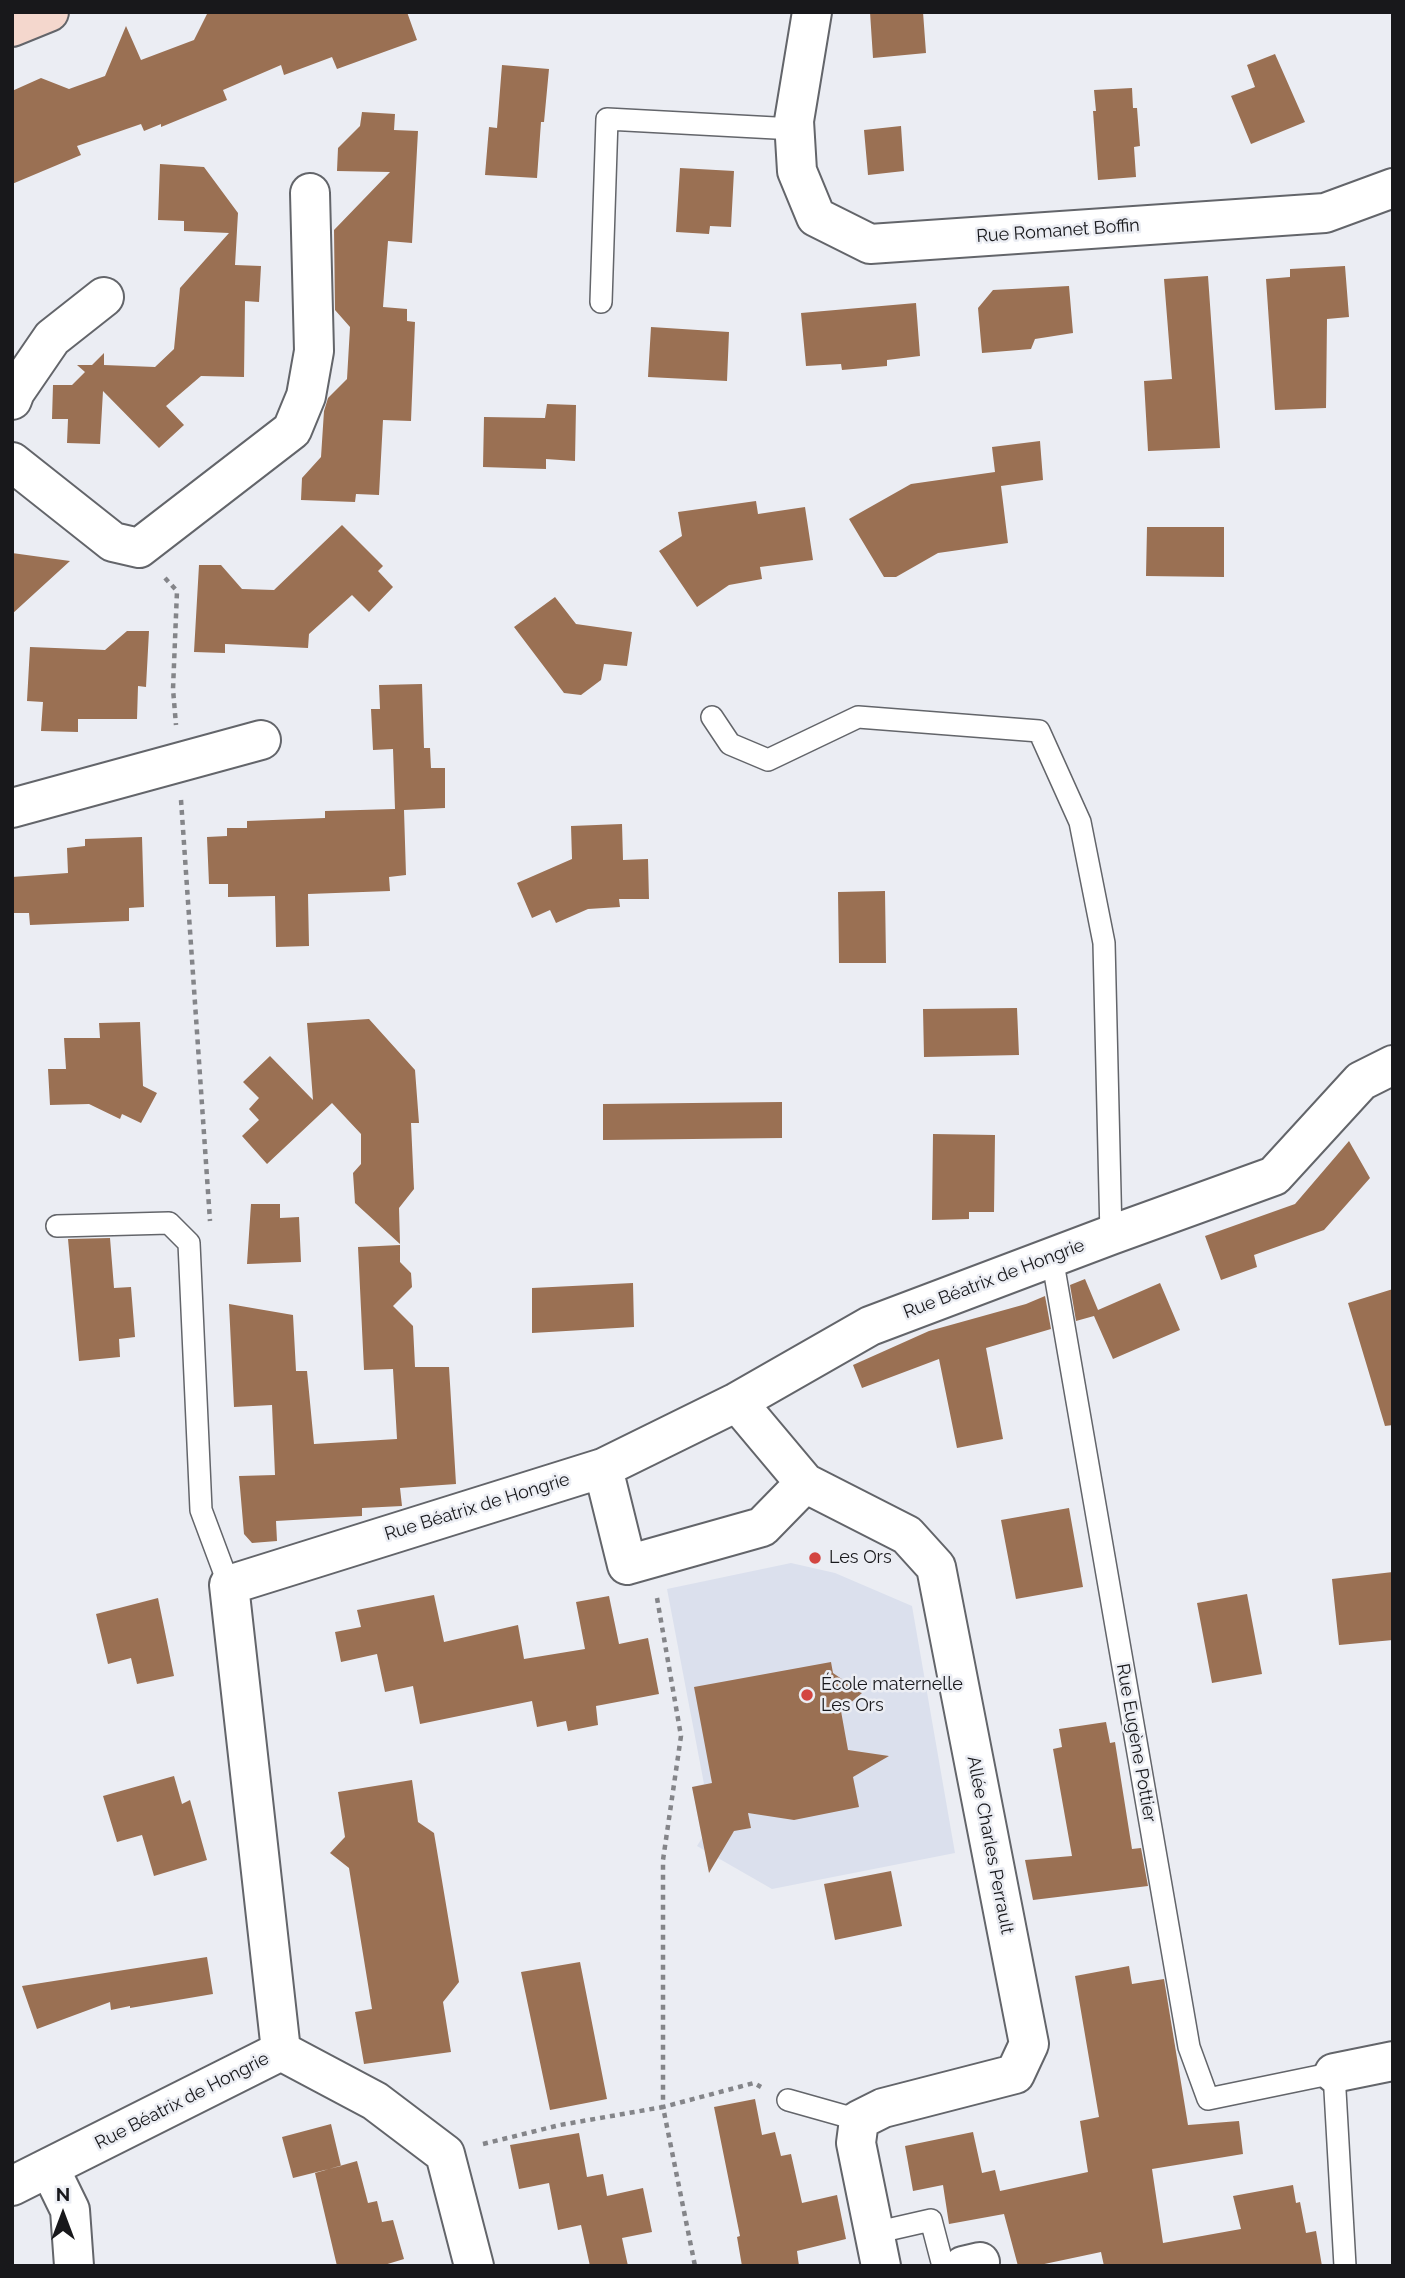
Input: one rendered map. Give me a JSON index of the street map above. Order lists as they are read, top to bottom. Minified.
{"streets":{"street":["Rue Romanet Boffin","Rue Béatrix de Hongrie","Allée Charles Perrault"],"lane":["Rue Eugène Pottier"]},"crossings":[["Rue Béatrix de Hongrie","Rue Eugène Pottier"],["Rue Béatrix de Hongrie","Allée Charles Perrault"]],"places":["Les Ors","École maternelle Les Ors"],"north":"top"}
